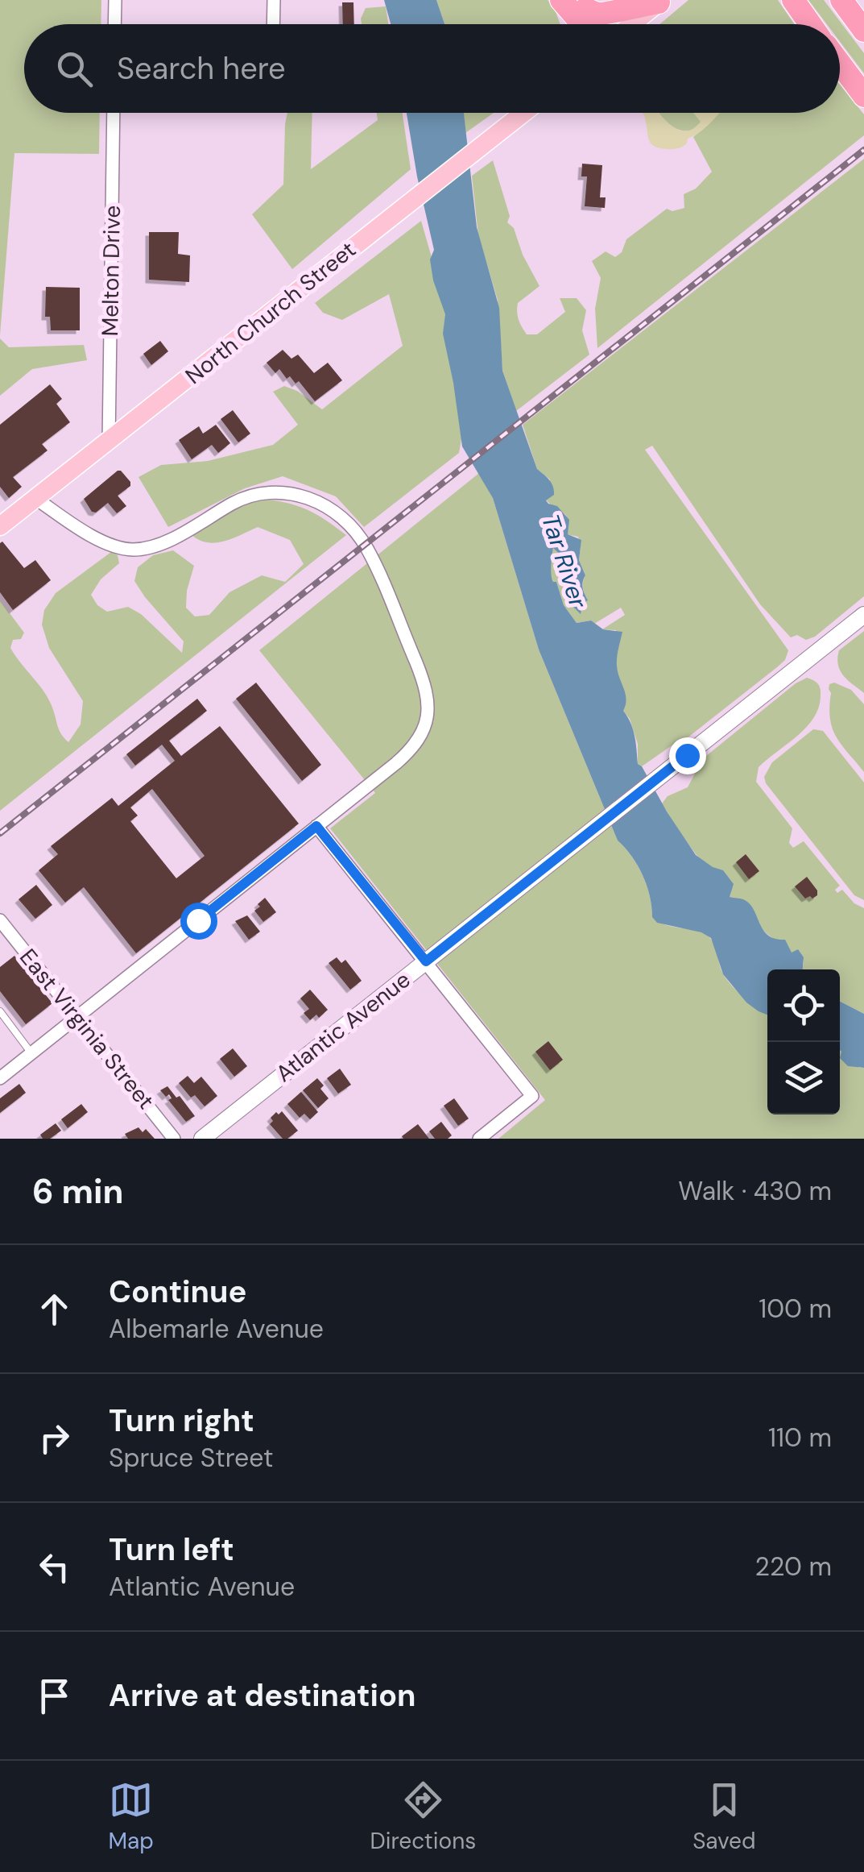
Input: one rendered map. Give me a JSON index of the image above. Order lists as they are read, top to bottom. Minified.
{"streets":{"main road":["North Church Street","Atlantic Avenue"],"street":["Melton Drive","East Virginia Street"]},"crossings":[["Melton Drive","North Church Street"]],"water":["Tar River"],"page":{"search":"Search here","heading":["6 min","Walk · 430 m"],"list":[["Continue","Albemarle Avenue","100 m"],["Turn right","Spruce Street","110 m"],["Turn left","Atlantic Avenue","220 m"],"Arrive at destination"],"nav":["Map","Directions","Saved"]}}
